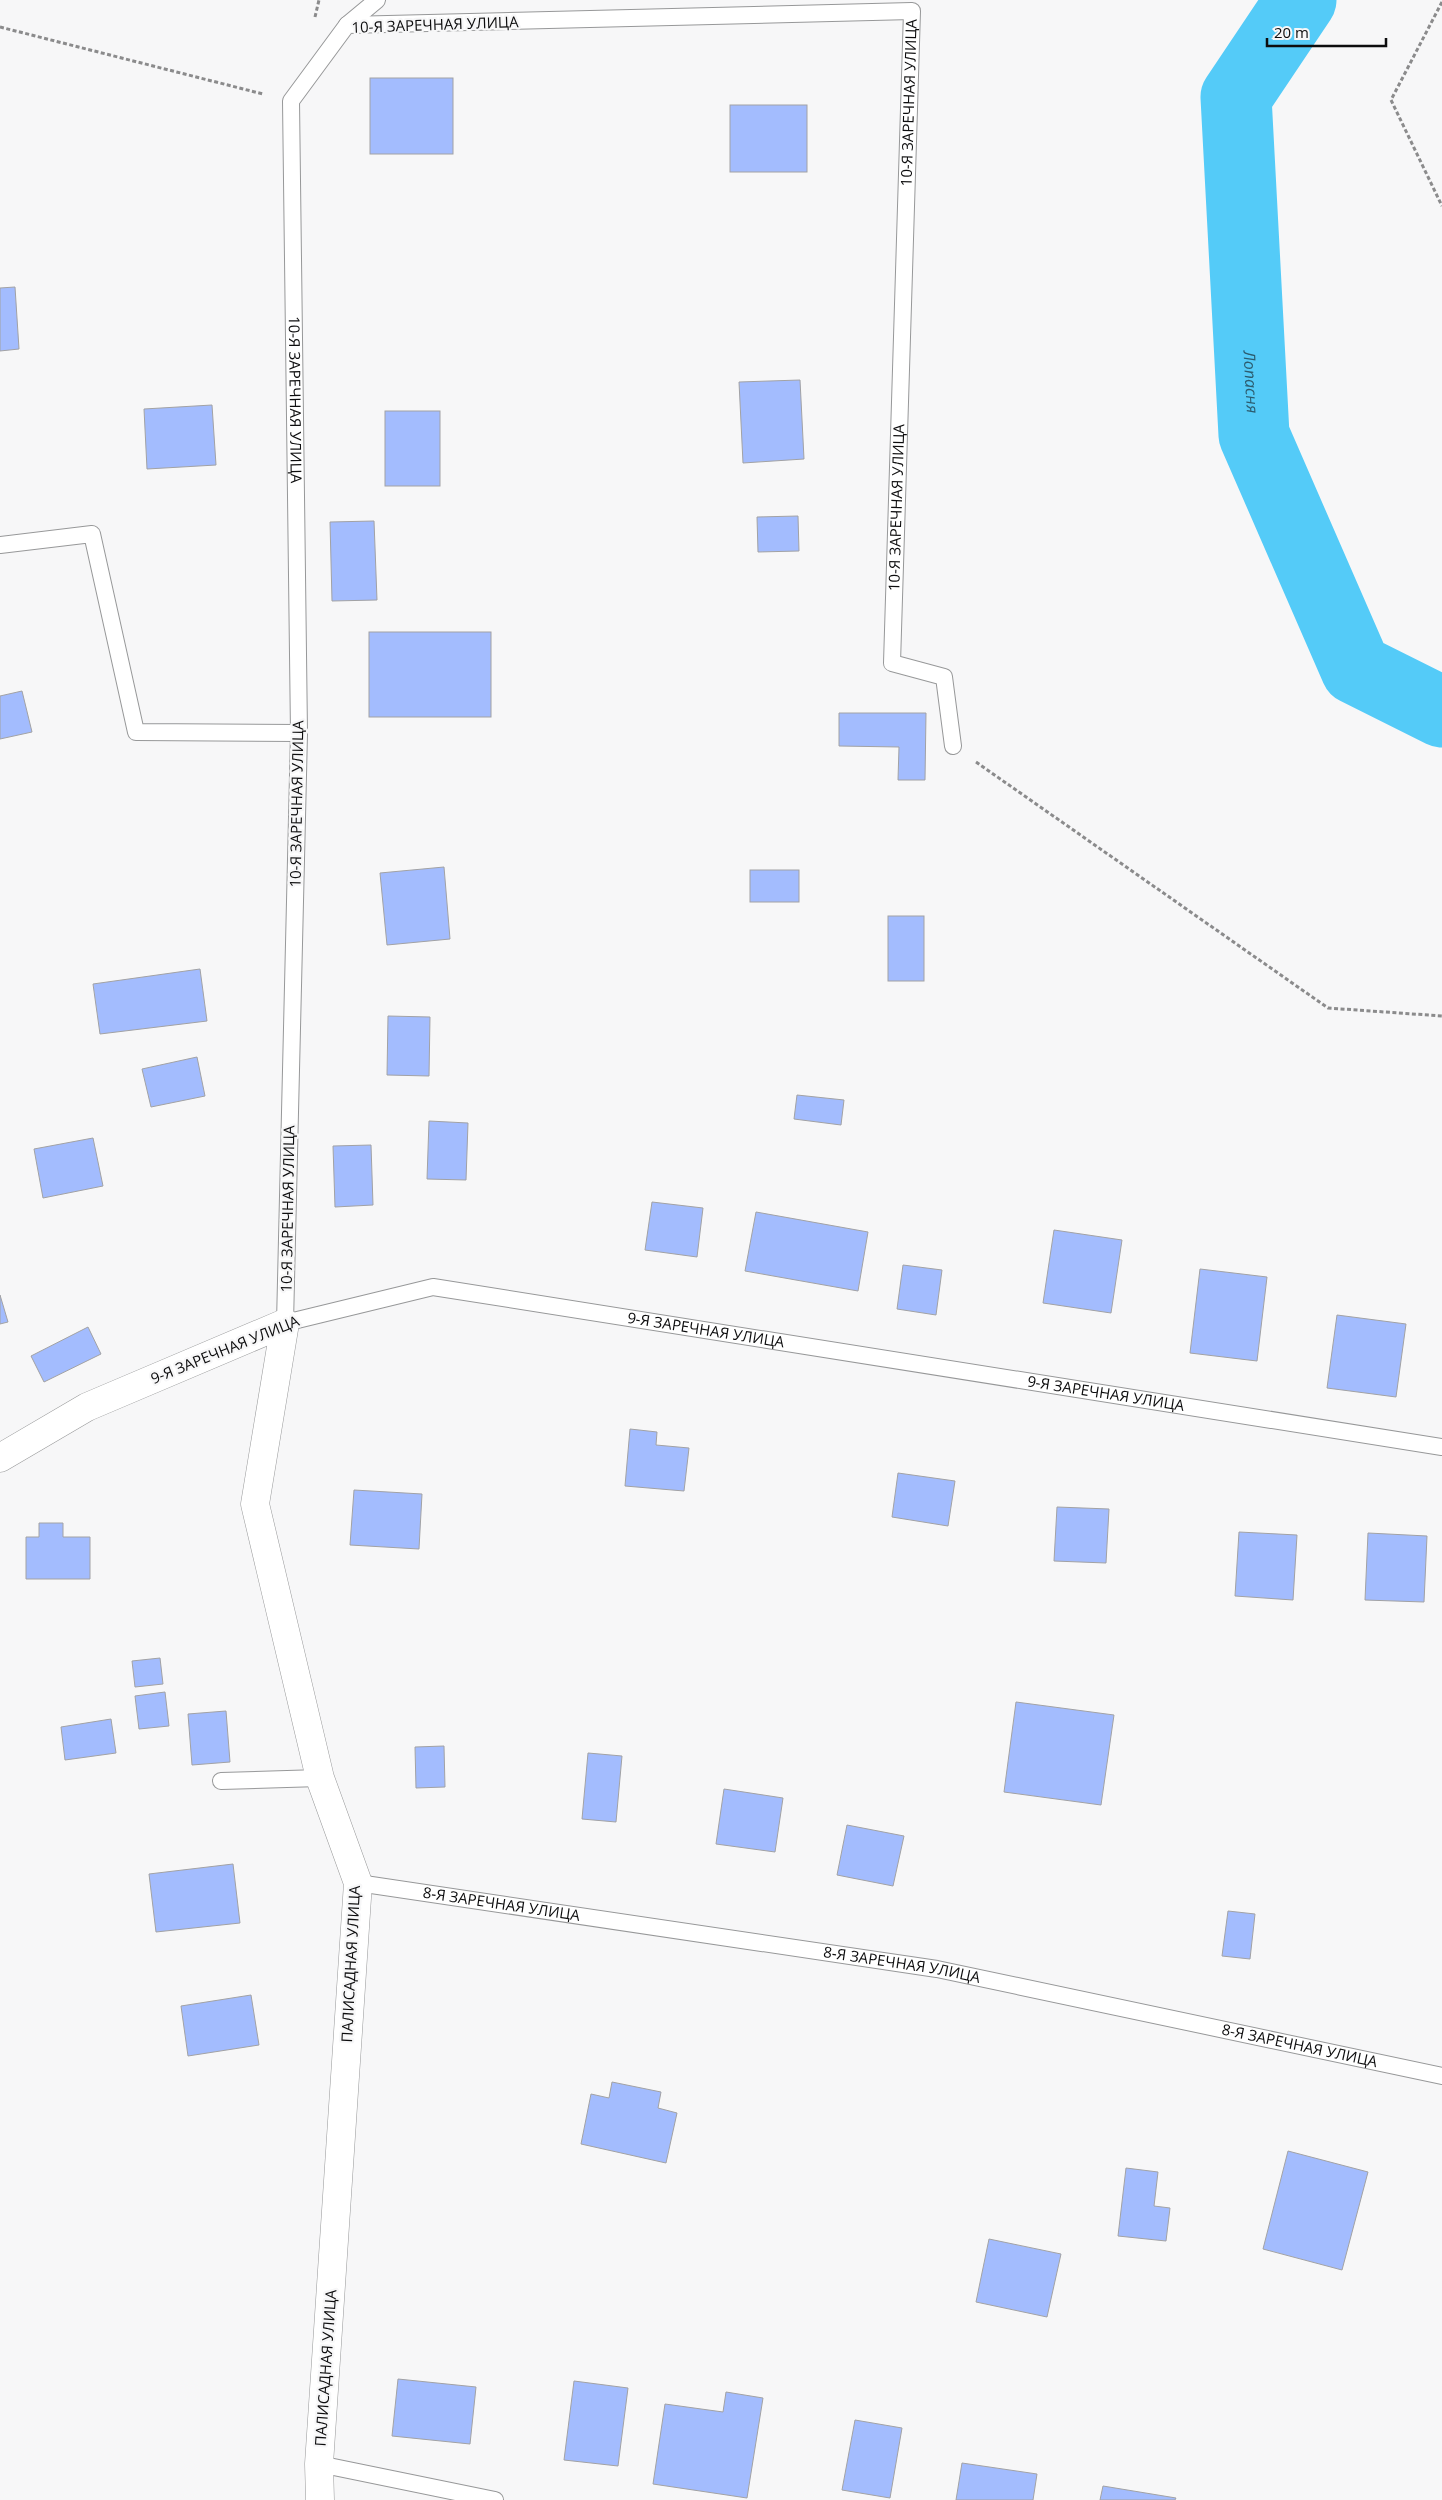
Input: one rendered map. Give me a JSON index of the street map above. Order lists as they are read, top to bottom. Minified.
{"streets":{"street":["9-Я ЗАРЕЧНАЯ УЛИЦА","ПАЛИСАДНАЯ УЛИЦА"],"lane":["10-Я ЗАРЕЧНАЯ УЛИЦА","8-Я ЗАРЕЧНАЯ УЛИЦА"]},"crossings":[["10-Я ЗАРЕЧНАЯ УЛИЦА","9-Я ЗАРЕЧНАЯ УЛИЦА"],["10-Я ЗАРЕЧНАЯ УЛИЦА","ПАЛИСАДНАЯ УЛИЦА"],["9-Я ЗАРЕЧНАЯ УЛИЦА","ПАЛИСАДНАЯ УЛИЦА"],["8-Я ЗАРЕЧНАЯ УЛИЦА","ПАЛИСАДНАЯ УЛИЦА"]],"water":["Лопасня"],"scale_bar":"20 m"}
